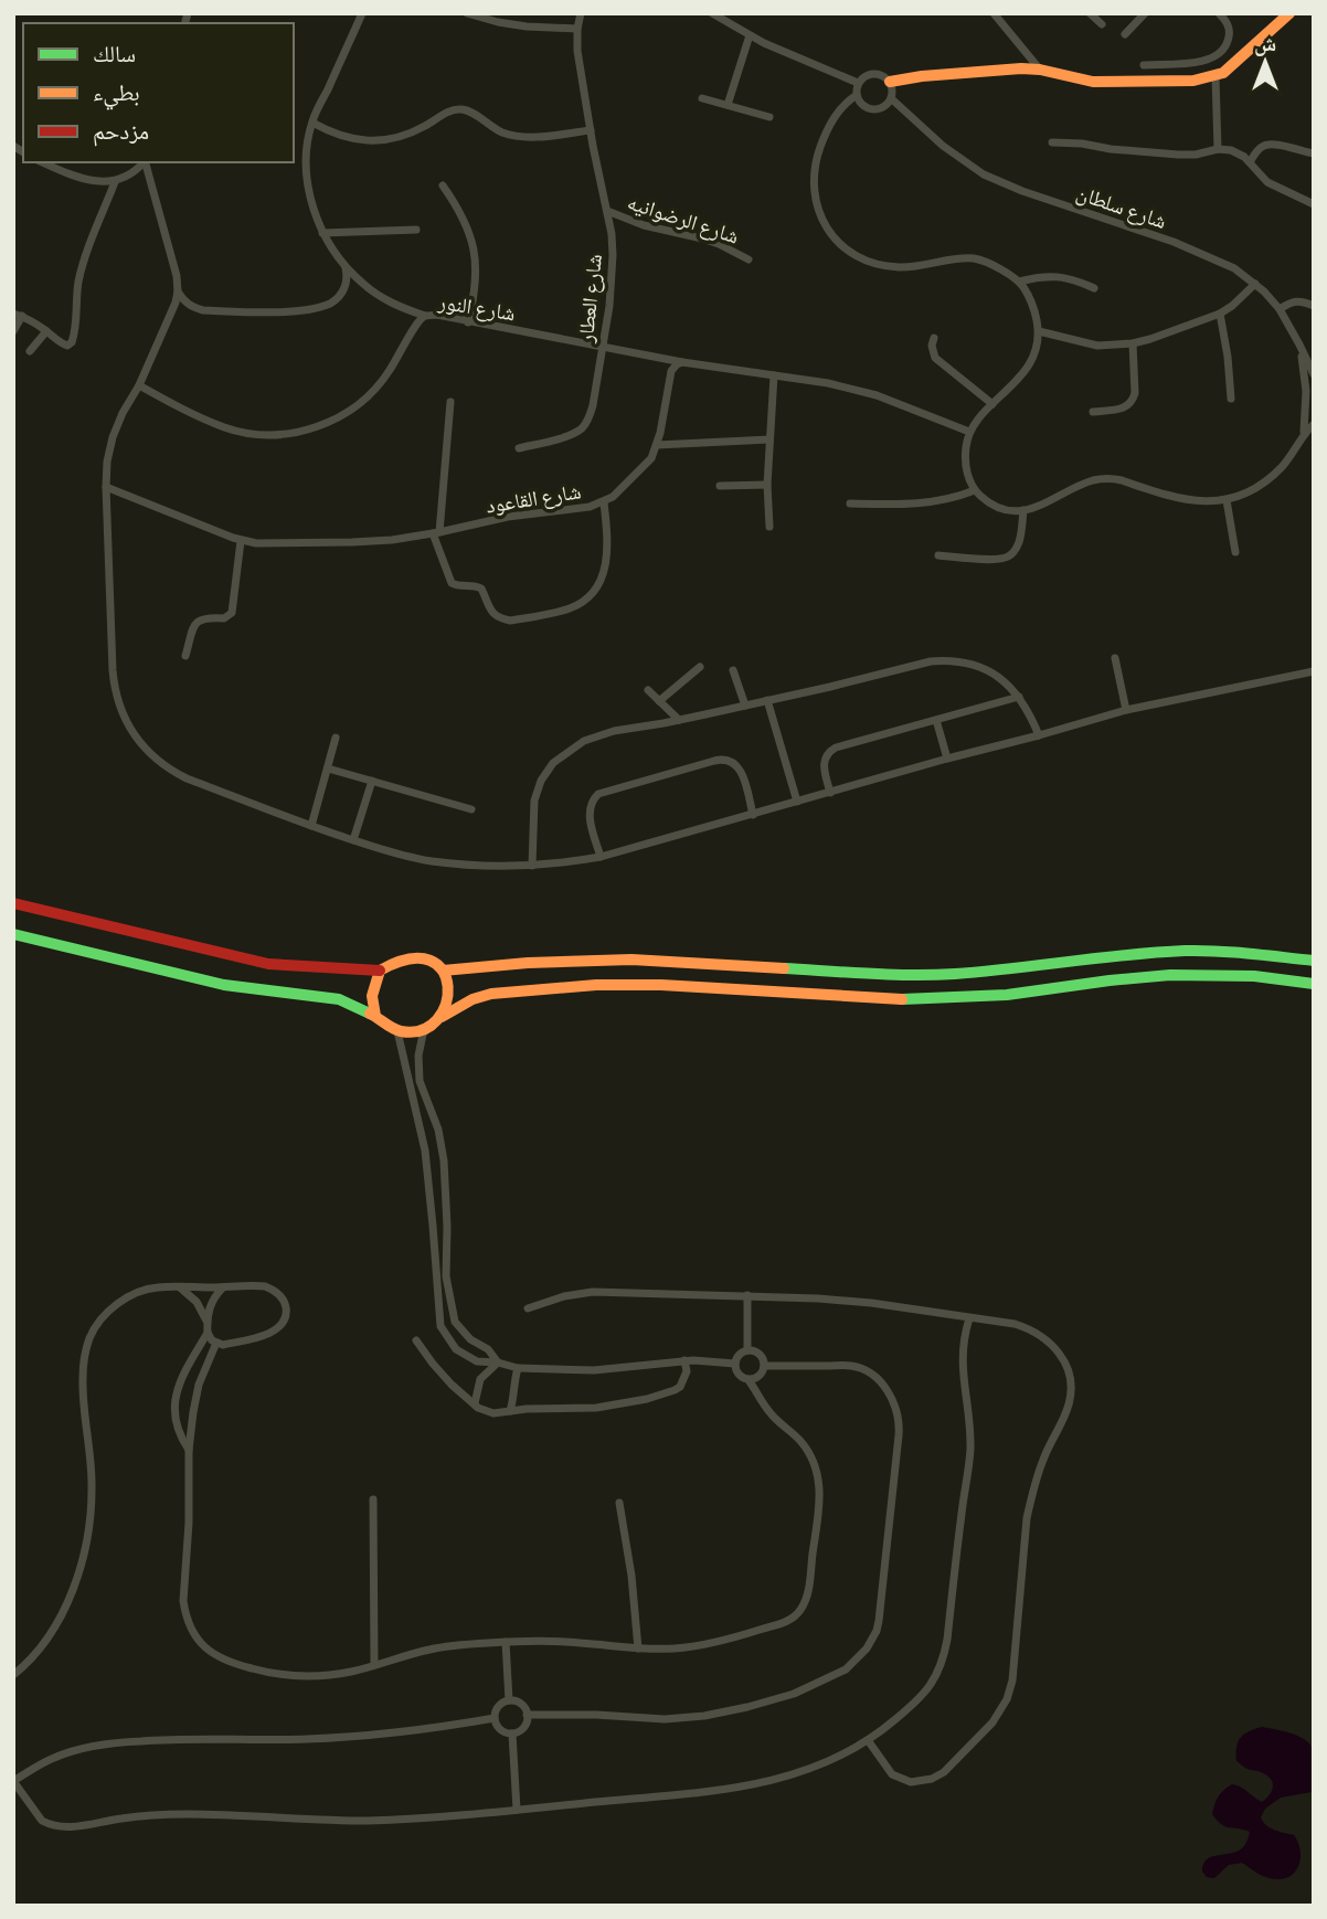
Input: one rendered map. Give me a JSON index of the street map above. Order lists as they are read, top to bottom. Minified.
{"streets":{"street":["شارع سلطان","شارع الرضوانيه","شارع العطار","شارع النور","شارع القاعود"]},"crossings":[["شارع الرضوانيه","شارع العطار"],["شارع العطار","شارع النور"],["شارع النور","شارع القاعود"]],"legend":["سالك","بطيء","مزدحم"],"north":"top"}
